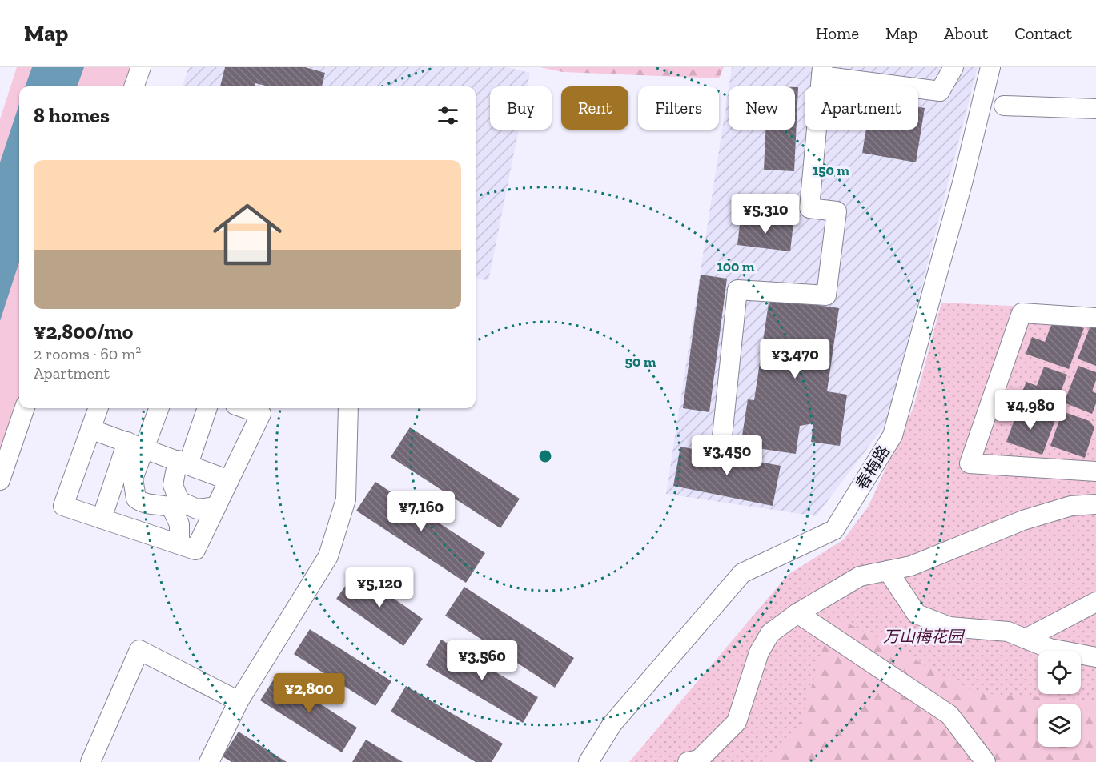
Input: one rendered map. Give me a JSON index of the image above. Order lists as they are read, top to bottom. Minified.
{"streets":{"street":["春梅路"]},"parks":["万山梅花园"],"page":{"header":"Map","nav":["Home","Map","About","Contact"],"chip":["Buy","Rent","Filters","New","Apartment"],"heading":"8 homes","list":[{"name":"¥2,800/mo","note":"2 rooms · 60 m² · Apartment"}],"price":["¥5,310","¥3,470","¥4,980","¥3,450","¥7,160","¥5,120","¥3,560","¥2,800"]},"rings":["150 m","100 m","50 m"]}
